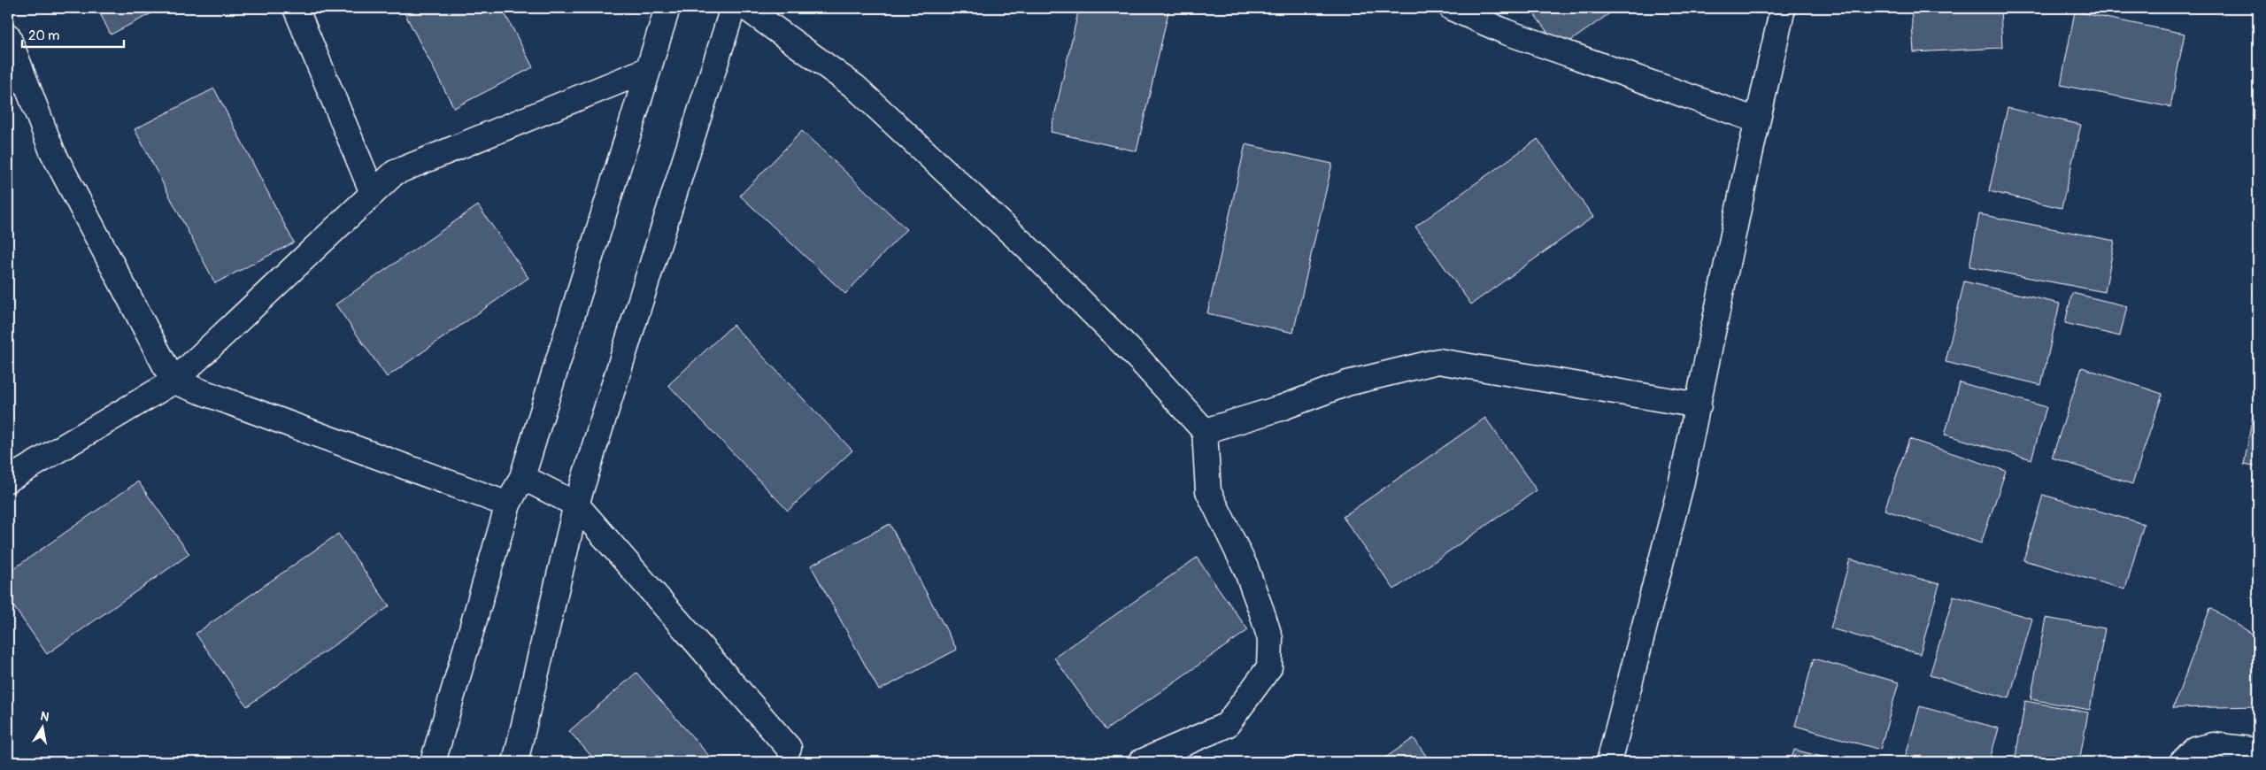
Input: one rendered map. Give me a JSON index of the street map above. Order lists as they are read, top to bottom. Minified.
{"scale_bar":"20 m","north":"top"}
